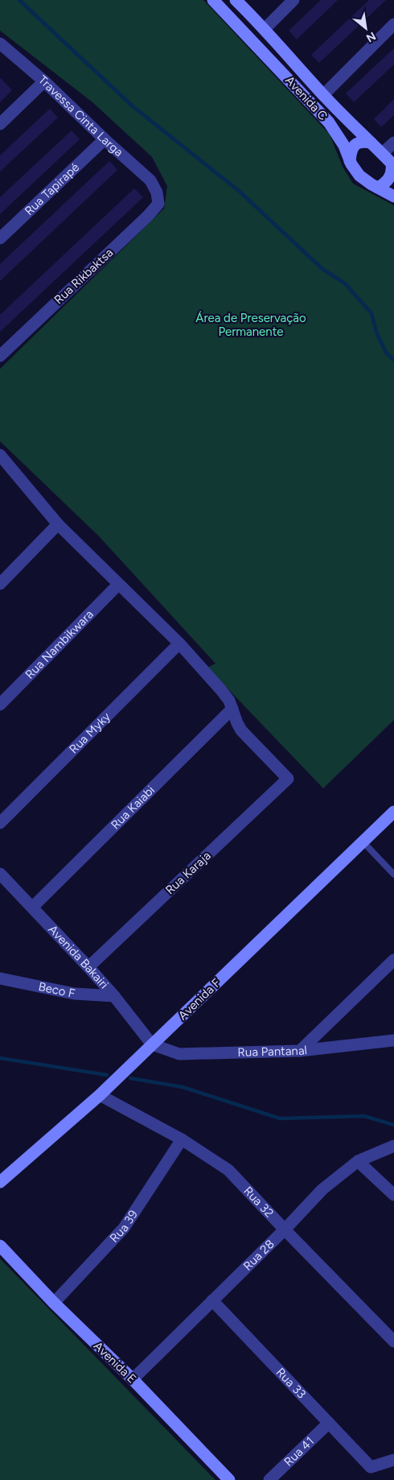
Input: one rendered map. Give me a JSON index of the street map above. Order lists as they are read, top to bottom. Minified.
{"streets":{"street":["Avenida C","Travessa Cinta Larga","Rua Tapirapé","Rua Rikbaktsa","Rua Nambikwara","Rua Myky","Rua Kaiabi","Rua Karaja","Avenida Bakairi","Beco F","Avenida F","Rua Pantanal","Rua 32","Rua 39","Rua 28","Avenida E","Rua 33","Rua 41"]},"crossings":[["Travessa Cinta Larga","Rua Tapirapé"],["Travessa Cinta Larga","Rua Rikbaktsa"],["Rua Kaiabi","Rua Karaja"],["Rua Kaiabi","Avenida Bakairi"],["Rua Karaja","Avenida Bakairi"],["Avenida Bakairi","Beco F"],["Avenida Bakairi","Avenida F"],["Avenida Bakairi","Rua Pantanal"],["Avenida F","Rua Pantanal"],["Avenida F","Rua 32"],["Rua 32","Rua 39"],["Rua 32","Rua 28"],["Rua 39","Avenida E"],["Rua 28","Avenida E"],["Rua 28","Rua 33"],["Rua 33","Rua 41"]],"parks":["Área de Preservação Permanente"],"north":"bottom right"}
